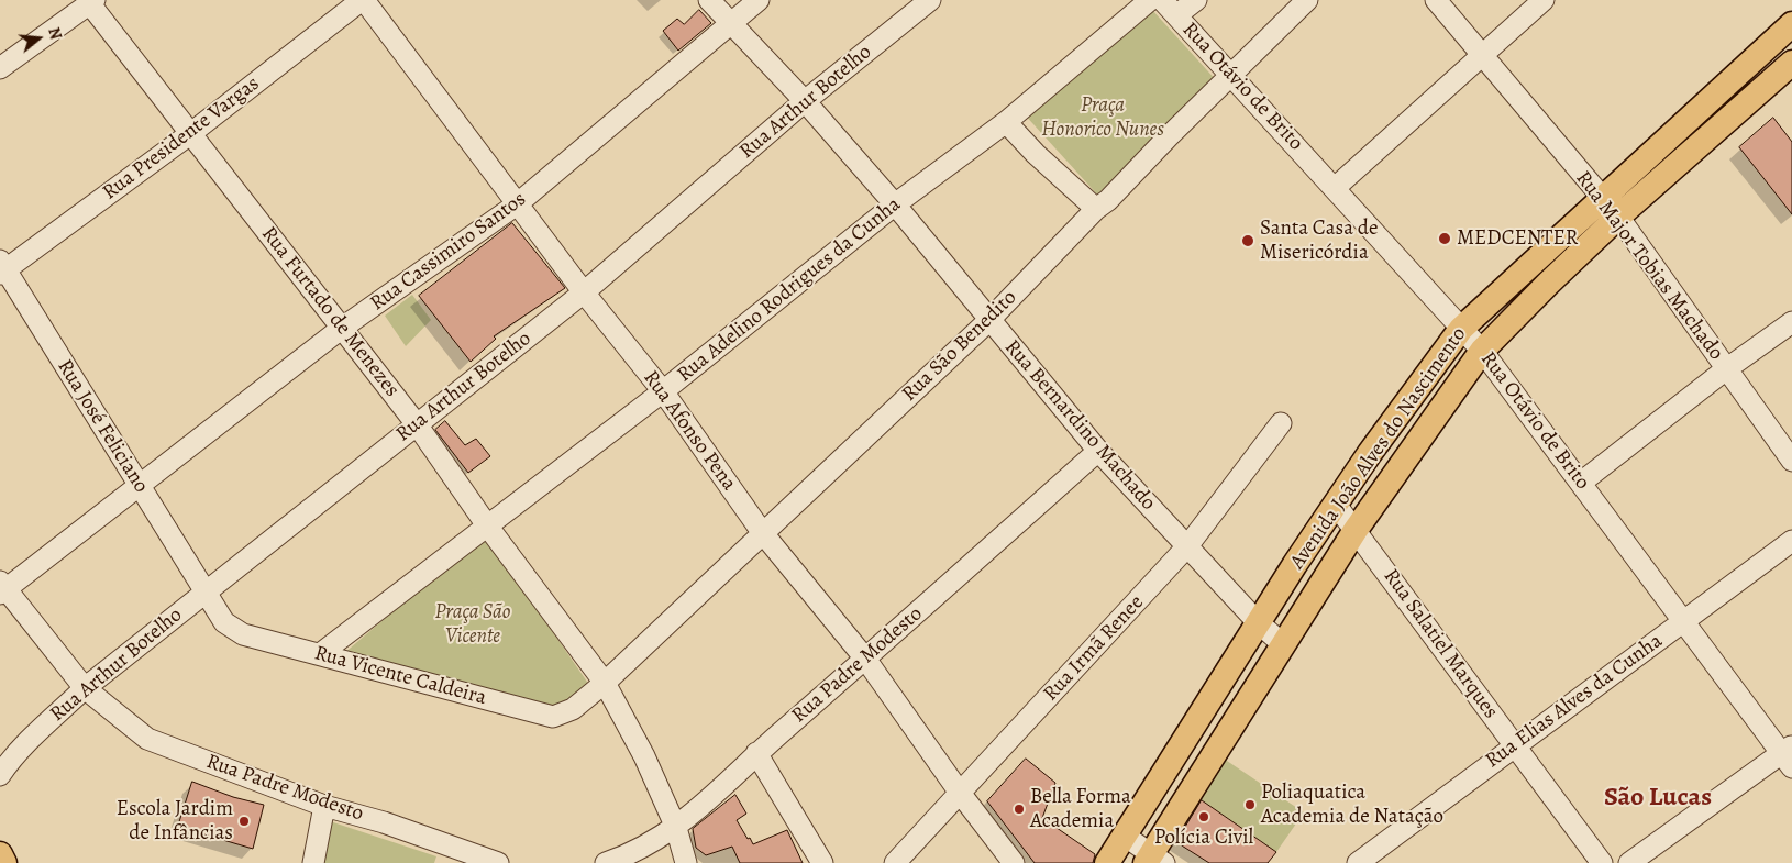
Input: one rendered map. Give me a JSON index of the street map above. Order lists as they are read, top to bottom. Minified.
{"streets":{"main road":["Avenida João Alves do Nascimento"],"street":["Rua Otávio de Brito","Rua Arthur Botelho","Rua Presidente Vargas","Rua Cassimiro Santos","Rua Major Tobias Machado","Rua Adelino Rodrigues da Cunha","Rua Furtado de Menezes","Rua São Benedito","Rua Bernardino Machado","Rua José Feliciano","Rua Afonso Pena","Rua Salatiel Marques","Rua Irmã Renee","Rua Padre Modesto","Rua Vicente Caldeira","Rua Elias Alves da Cunha"]},"crossings":[["Rua Otávio de Brito","Rua São Benedito"],["Rua Otávio de Brito","Avenida João Alves do Nascimento"],["Rua Otávio de Brito","Rua Elias Alves da Cunha"],["Rua Arthur Botelho","Rua Furtado de Menezes"],["Rua Arthur Botelho","Rua Bernardino Machado"],["Rua Arthur Botelho","Rua José Feliciano"],["Rua Arthur Botelho","Rua Afonso Pena"],["Rua Arthur Botelho","Rua Padre Modesto"],["Rua Arthur Botelho","Rua Vicente Caldeira"],["Rua Presidente Vargas","Rua Furtado de Menezes"],["Rua Presidente Vargas","Rua José Feliciano"],["Rua Presidente Vargas","Rua Afonso Pena"],["Rua Cassimiro Santos","Rua Furtado de Menezes"],["Rua Cassimiro Santos","Rua Bernardino Machado"],["Rua Cassimiro Santos","Rua José Feliciano"],["Rua Cassimiro Santos","Rua Afonso Pena"],["Rua Cassimiro Santos","Rua Padre Modesto"],["Rua Major Tobias Machado","Avenida João Alves do Nascimento"],["Rua Adelino Rodrigues da Cunha","Rua Furtado de Menezes"],["Rua Adelino Rodrigues da Cunha","Rua Bernardino Machado"],["Rua Adelino Rodrigues da Cunha","Rua Afonso Pena"],["Rua Adelino Rodrigues da Cunha","Rua Vicente Caldeira"],["Rua Furtado de Menezes","Rua São Benedito"],["Rua Furtado de Menezes","Rua Padre Modesto"],["Rua Furtado de Menezes","Rua Vicente Caldeira"],["Rua São Benedito","Rua Bernardino Machado"],["Rua São Benedito","Rua Afonso Pena"],["Rua São Benedito","Rua Vicente Caldeira"],["Rua Bernardino Machado","Avenida João Alves do Nascimento"],["Rua Bernardino Machado","Rua Irmã Renee"],["Rua Bernardino Machado","Rua Padre Modesto"],["Rua José Feliciano","Rua Vicente Caldeira"],["Rua Afonso Pena","Rua Irmã Renee"],["Rua Afonso Pena","Rua Padre Modesto"],["Avenida João Alves do Nascimento","Rua Salatiel Marques"],["Rua Salatiel Marques","Rua Elias Alves da Cunha"]],"districts":["São Lucas"],"parks":["Praça Honorico Nunes","Praça São Vicente"],"places":["MEDCENTER","Santa Casa de Misericórdia","Poliaquatica Academia de Natação","Bella Forma Academia","Polícia Civil","Escola Jardim de Infâncias"],"north":"right"}
